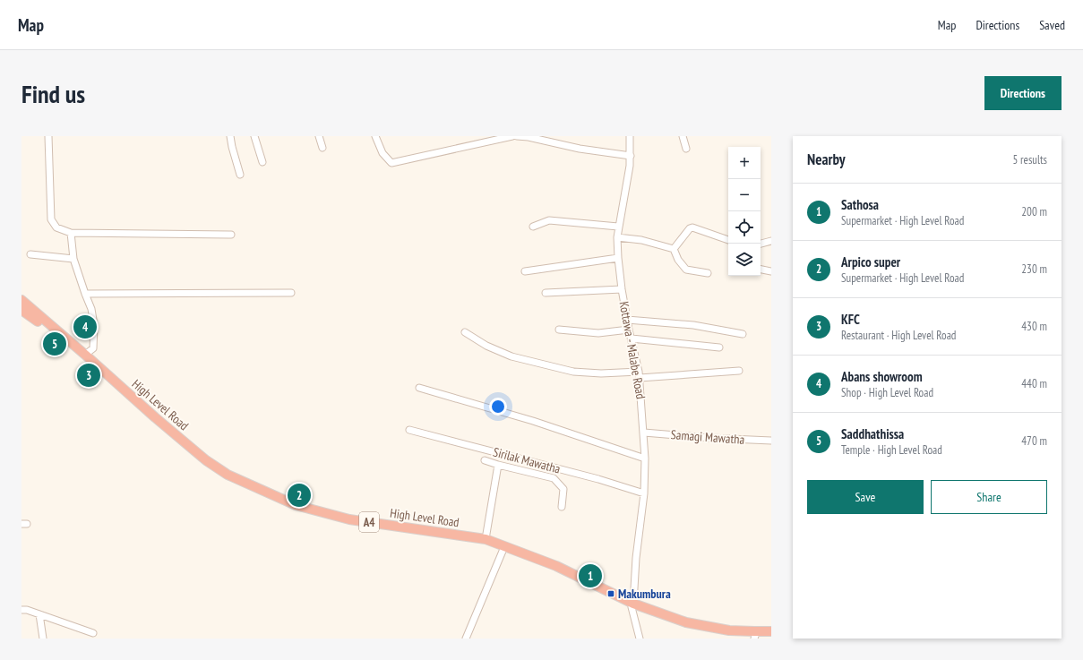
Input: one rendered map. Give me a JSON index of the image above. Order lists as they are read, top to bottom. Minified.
{"streets":{"highway":["High Level Road","A4"],"street":["Kottawa - Malabe Road","Samagi Mawatha","Sirilak Mawatha"]},"crossings":[["Kottawa - Malabe Road","High Level Road"],["Kottawa - Malabe Road","Samagi Mawatha"],["Kottawa - Malabe Road","Sirilak Mawatha"]],"places":{"transit":["Makumbura"]},"page":{"header":"Map","nav":["Map","Directions","Saved"],"buttons":["Directions",["Save","Share"]],"title":"Find us","heading":["Nearby","5 results"],"map_buttons":["+","−"],"list":[{"mark":"1","name":"Sathosa","note":"Supermarket · High Level Road","value":"200 m"},{"mark":"2","name":"Arpico super","note":"Supermarket · High Level Road","value":"230 m"},{"mark":"3","name":"KFC","note":"Restaurant · High Level Road","value":"430 m"},{"mark":"4","name":"Abans showroom","note":"Shop · High Level Road","value":"440 m"},{"mark":"5","name":"Saddhathissa","note":"Temple · High Level Road","value":"470 m"}],"pins":["4","5","3","2","1"]}}
